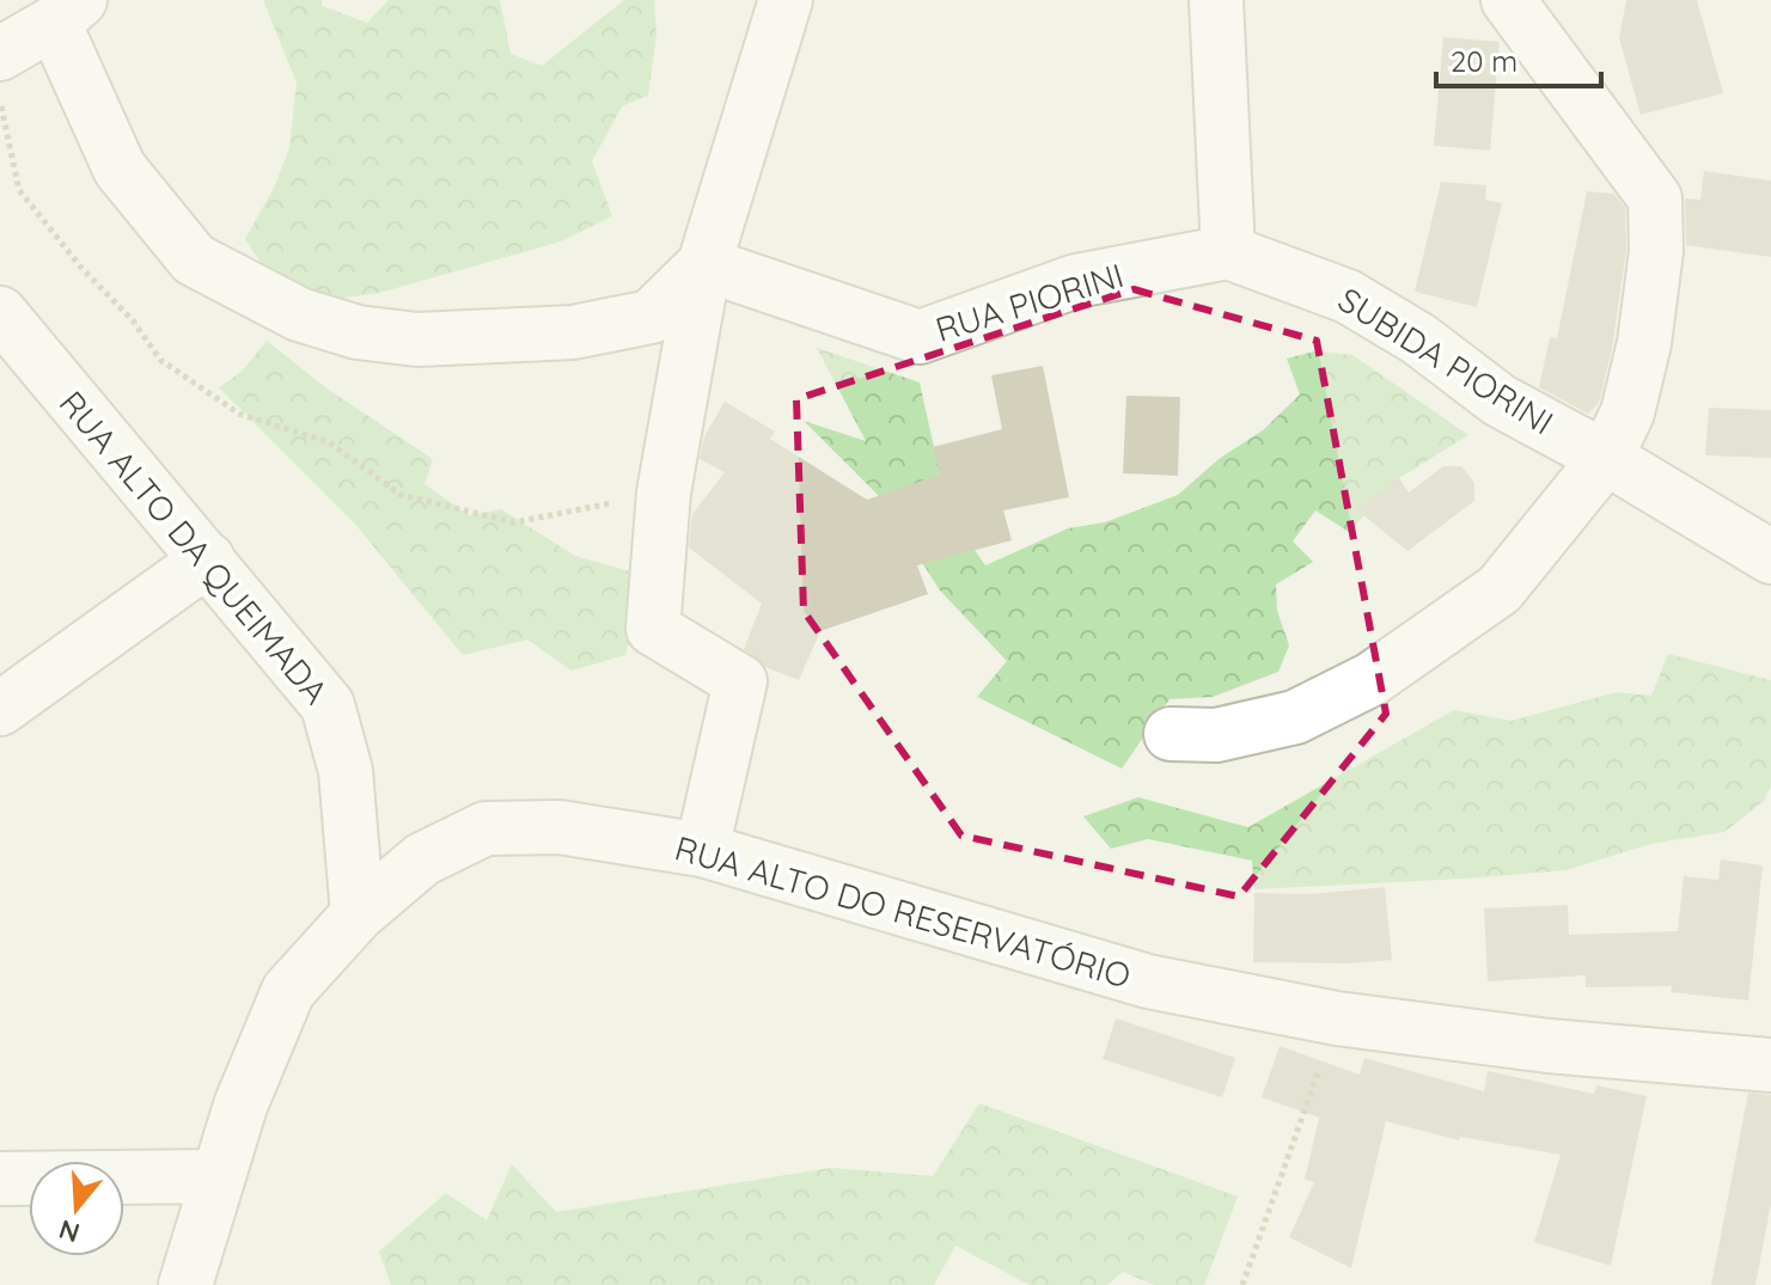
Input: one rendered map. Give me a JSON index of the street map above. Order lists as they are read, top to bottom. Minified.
{"streets":{"street":["RUA PIORINI","SUBIDA PIORINI","RUA ALTO DA QUEIMADA","RUA ALTO DO RESERVATÓRIO"]},"crossings":[["RUA PIORINI","SUBIDA PIORINI"],["RUA ALTO DA QUEIMADA","RUA ALTO DO RESERVATÓRIO"]],"scale_bar":"20 m","north":"bottom"}
